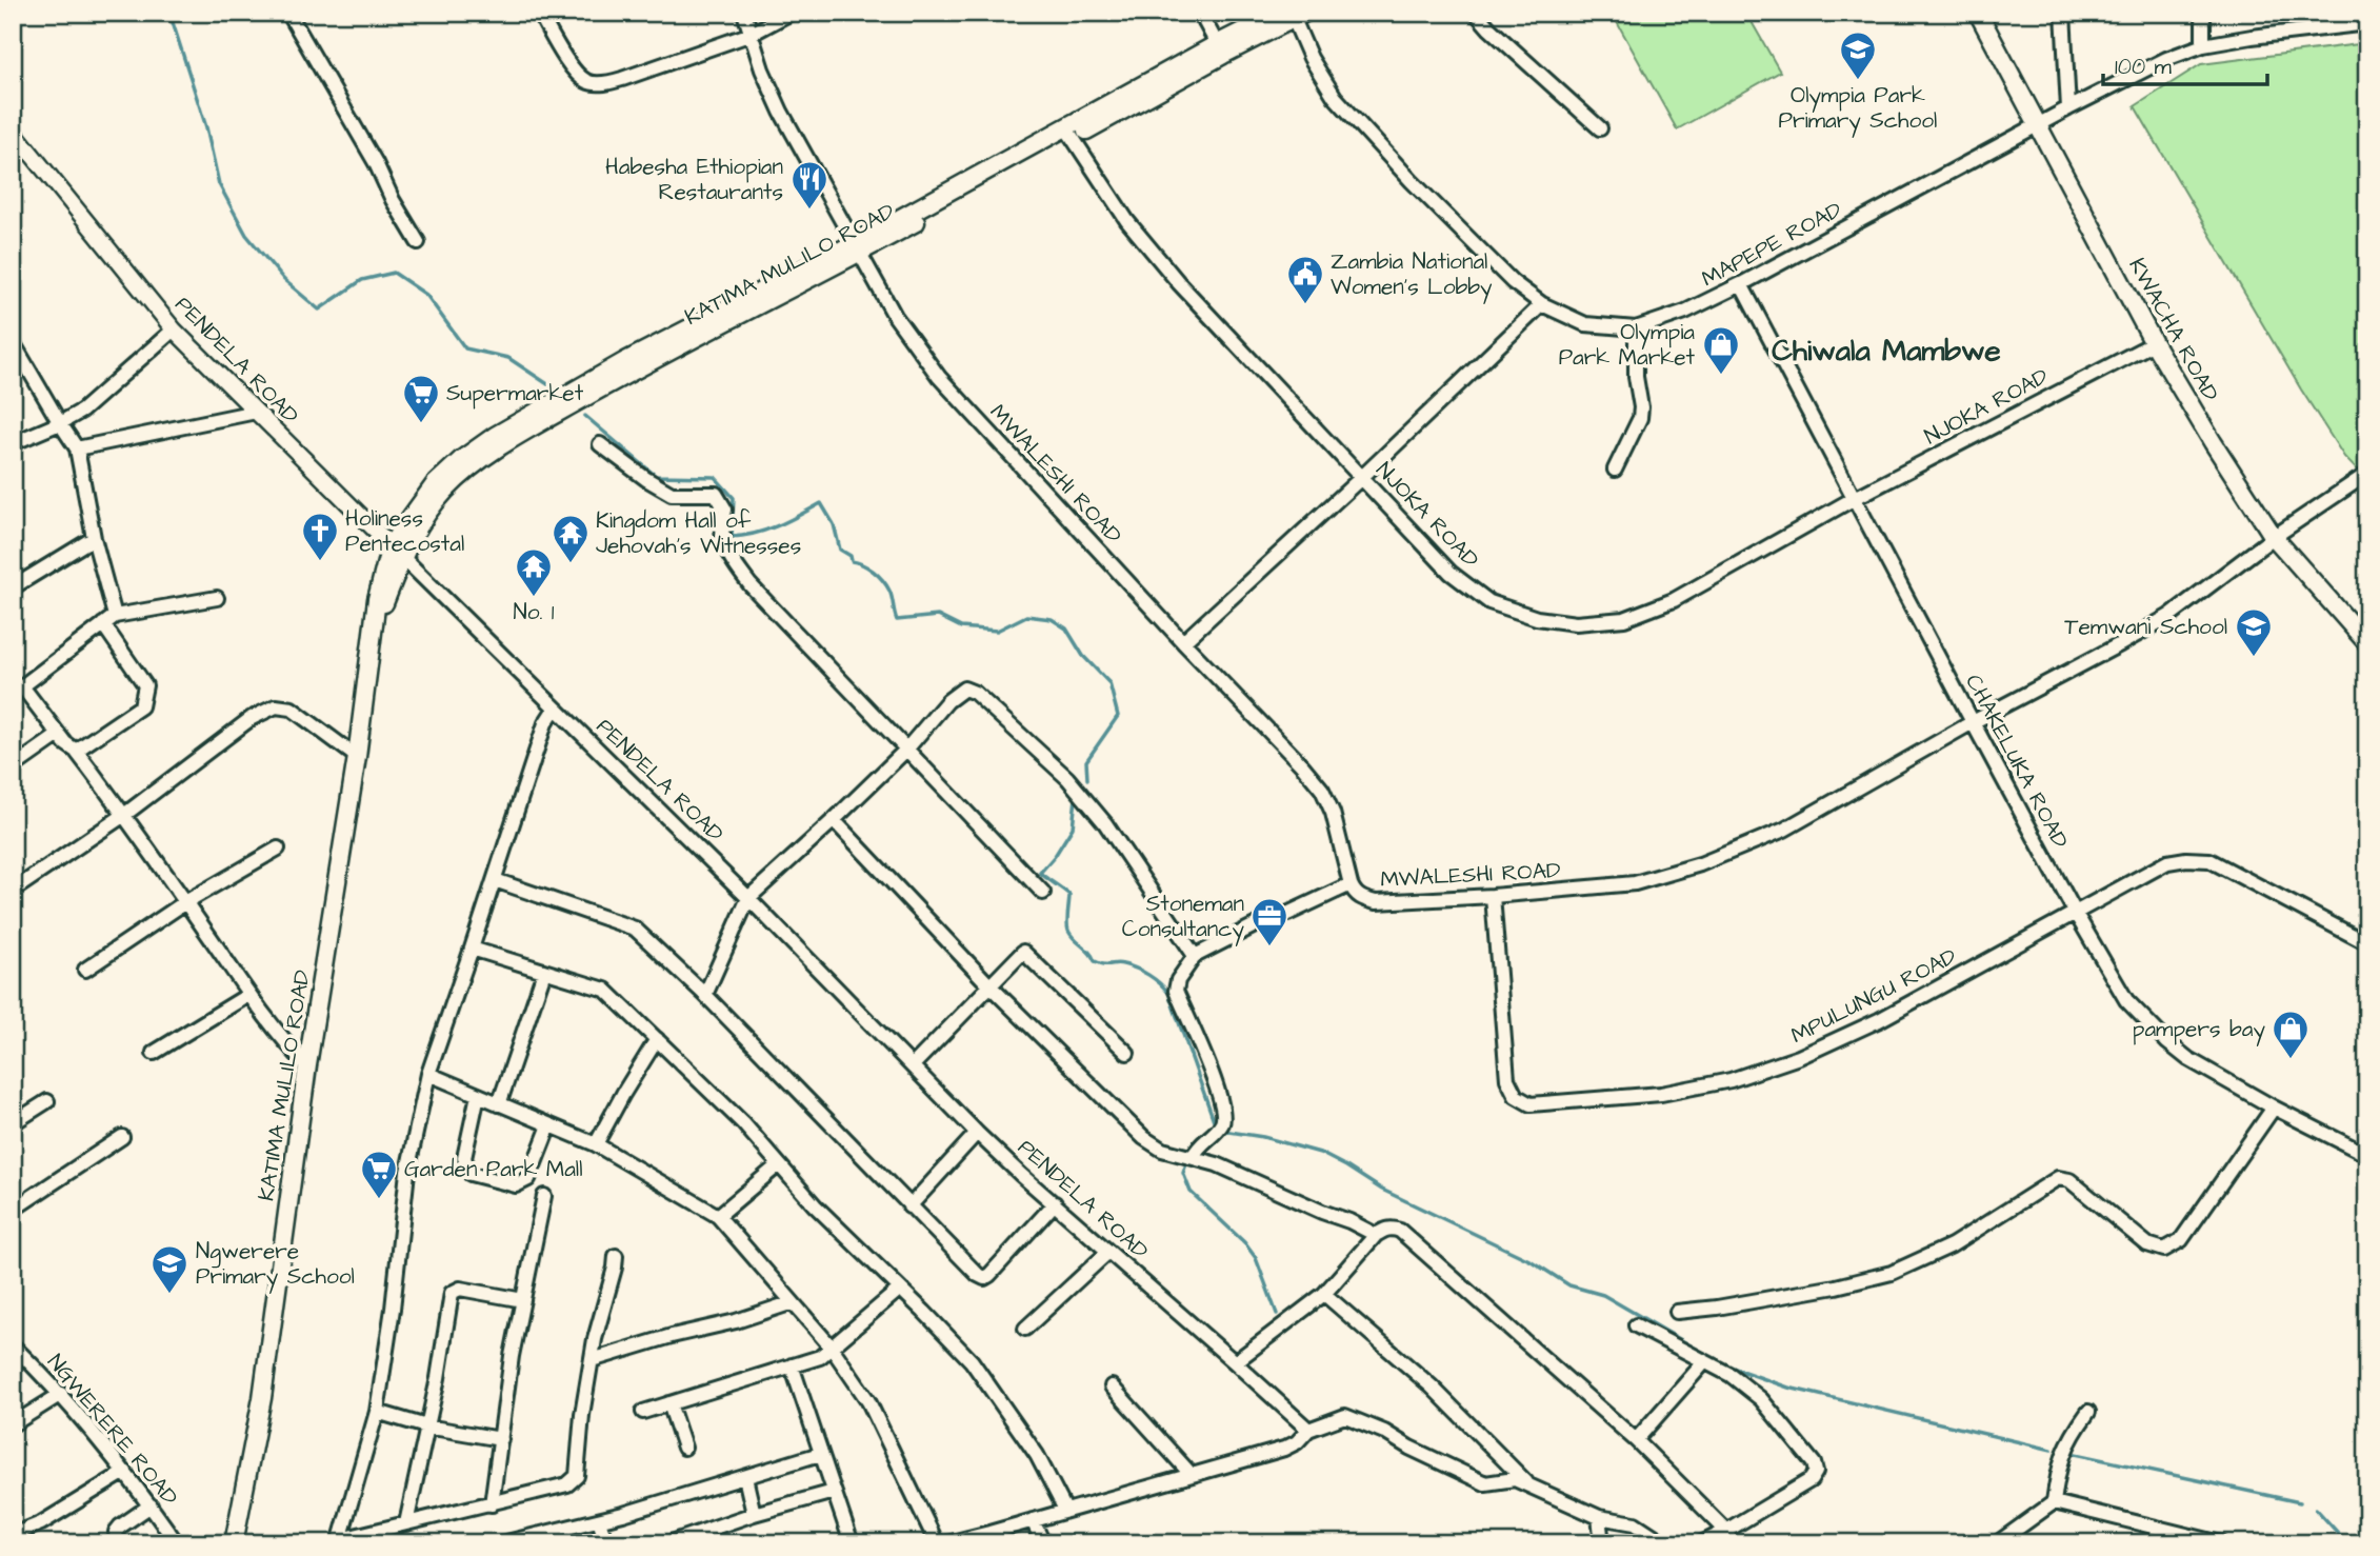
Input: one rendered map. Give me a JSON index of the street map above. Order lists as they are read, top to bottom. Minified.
{"streets":{"main road":["KATIMA MULILO ROAD","KWACHA ROAD"],"street":["MAPEPE ROAD","PENDELA ROAD","NJOKA ROAD","MWALESHI ROAD","CHAKELUKA ROAD","MPULUNGU ROAD","NGWERERE ROAD"]},"crossings":[["MAPEPE ROAD","KATIMA MULILO ROAD"],["MAPEPE ROAD","KWACHA ROAD"],["MAPEPE ROAD","CHAKELUKA ROAD"],["KATIMA MULILO ROAD","PENDELA ROAD"],["KATIMA MULILO ROAD","NJOKA ROAD"],["KATIMA MULILO ROAD","MWALESHI ROAD"],["KWACHA ROAD","NJOKA ROAD"],["KWACHA ROAD","MWALESHI ROAD"],["NJOKA ROAD","CHAKELUKA ROAD"],["MWALESHI ROAD","CHAKELUKA ROAD"],["MWALESHI ROAD","MPULUNGU ROAD"],["CHAKELUKA ROAD","MPULUNGU ROAD"]],"districts":["Chiwala Mambwe"],"places":{"school or university":["Olympia Park Primary School","Temwani School","Ngwerere Primary School"],"restaurant":["Habesha Ethiopian Restaurants"],"public building":["Zambia National Women's Lobby"],"shop":["Olympia Park Market","pampers bay"],"supermarket":["Supermarket","Garden Park Mall"],"church":["Holiness Pentecostal"],"temple":["Kingdom Hall of Jehovah's Witnesses","No. 1"],"office":["Stoneman Consultancy"]},"scale_bar":"100 m"}
